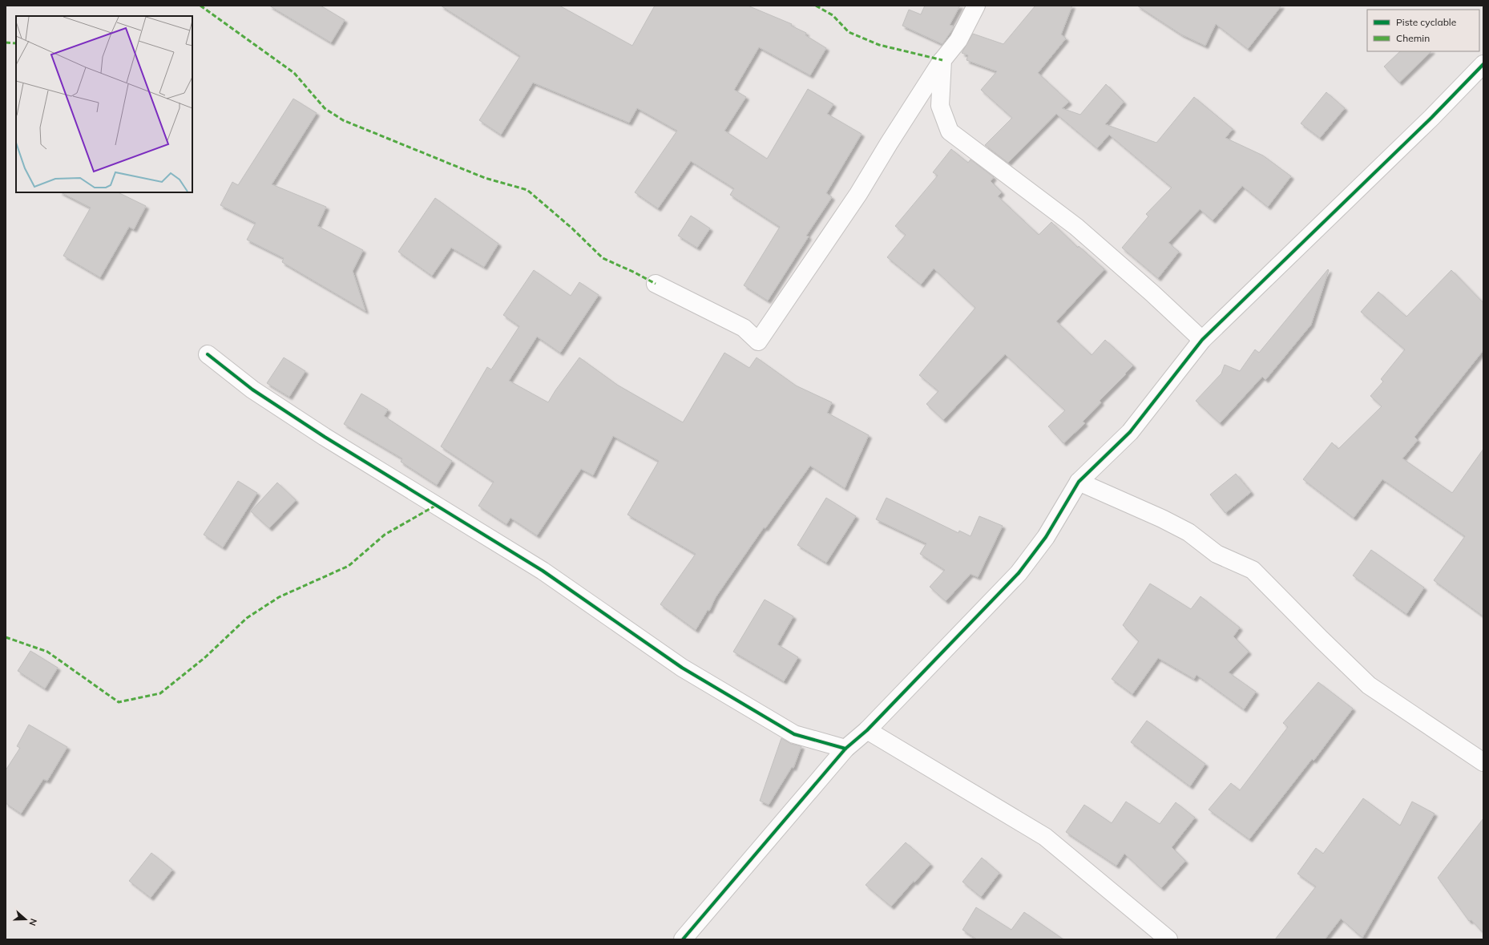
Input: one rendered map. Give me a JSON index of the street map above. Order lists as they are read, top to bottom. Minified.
{"legend":["Piste cyclable","Chemin"],"north":"right"}
